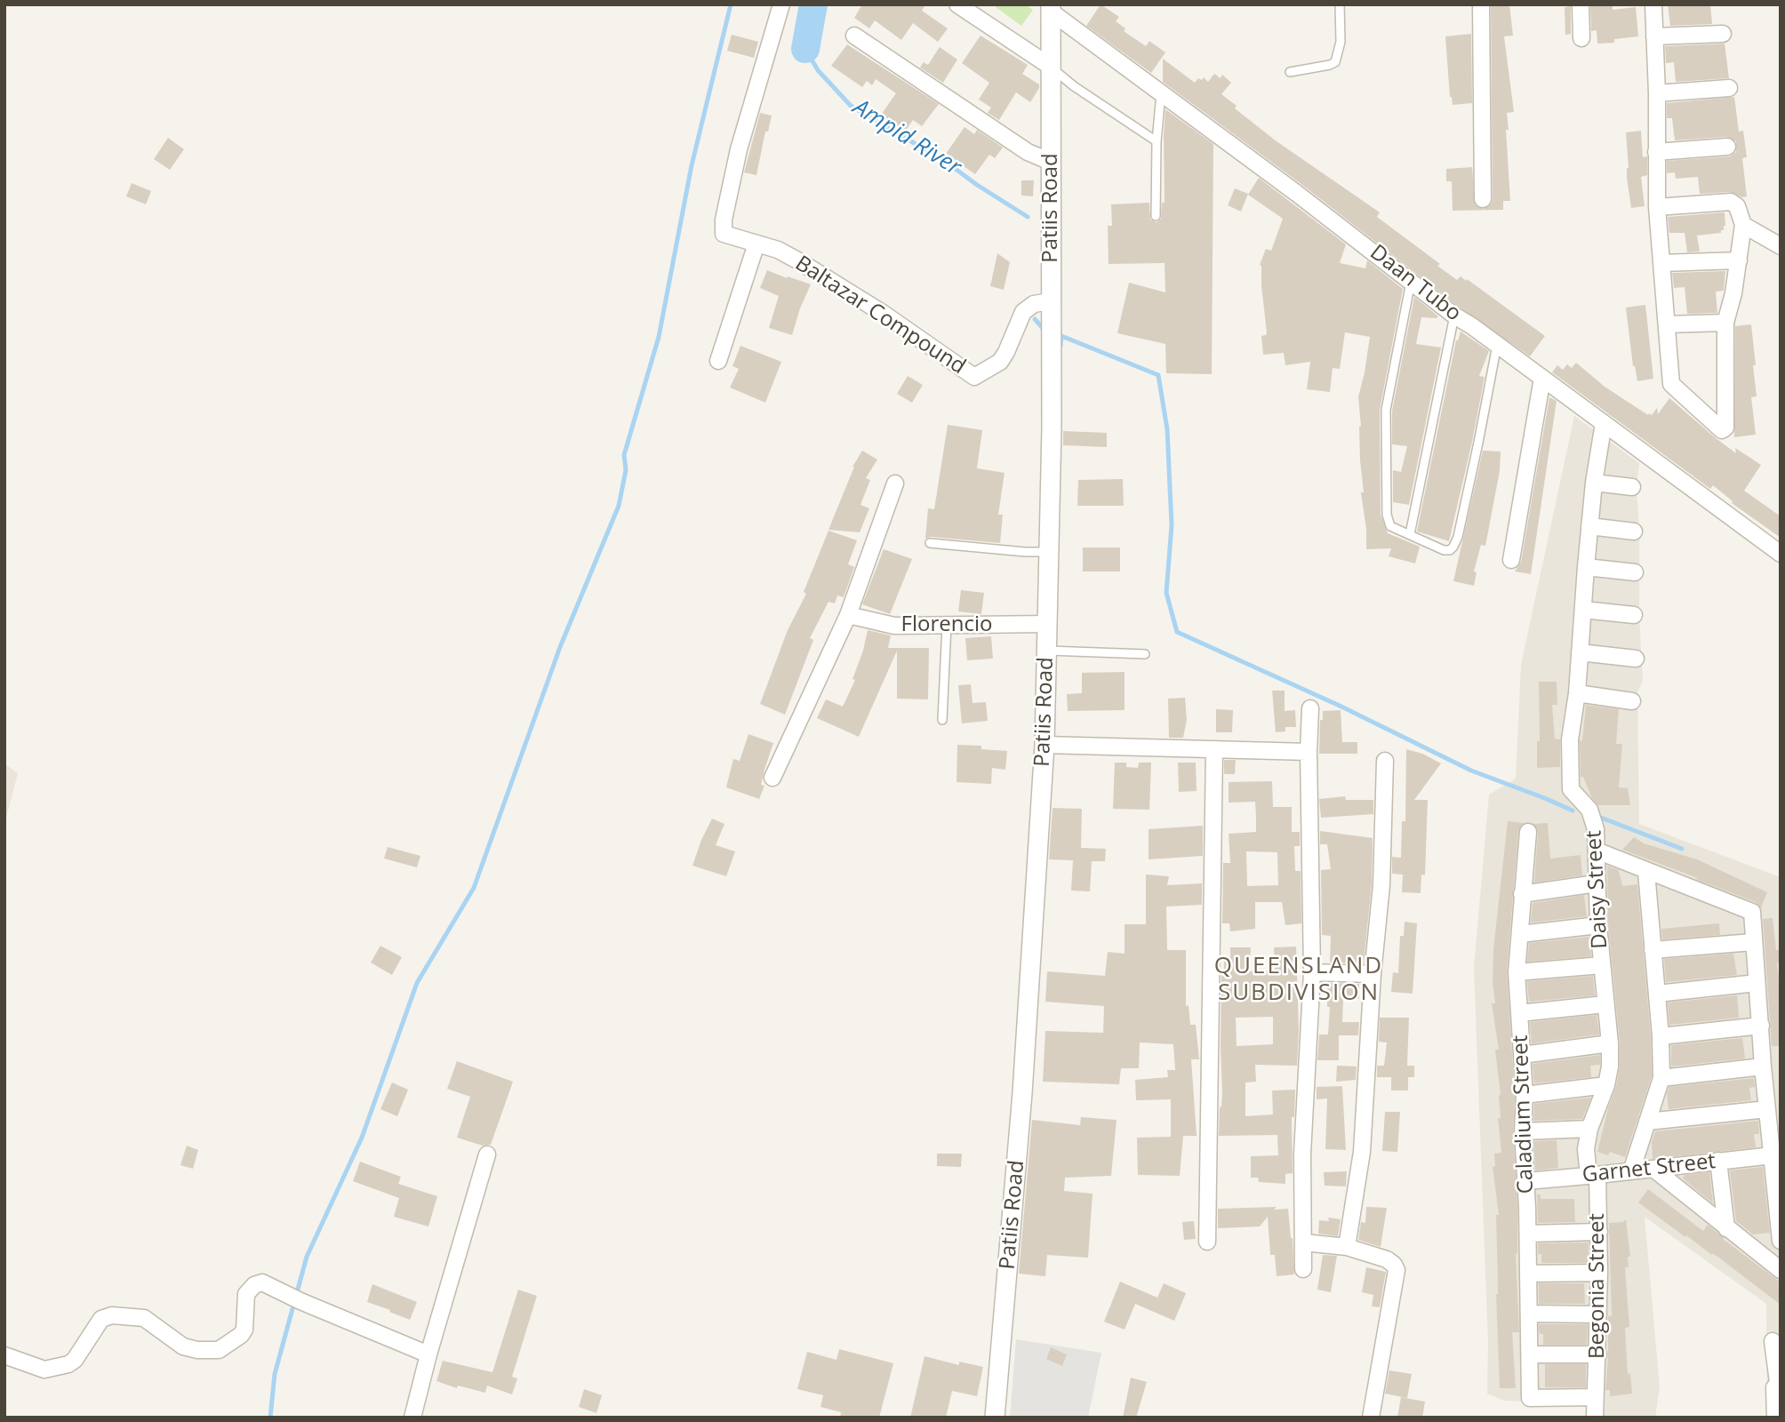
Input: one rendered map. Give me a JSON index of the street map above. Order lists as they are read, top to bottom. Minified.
{"streets":{"street":["Patiis Road","Daan Tubo","Baltazar Compound","Florencio","Daisy Street","Caladium Street","Garnet Street","Begonia Street"]},"crossings":[["Patiis Road","Daan Tubo"],["Patiis Road","Baltazar Compound"],["Patiis Road","Florencio"],["Daan Tubo","Daisy Street"],["Daisy Street","Garnet Street"],["Daisy Street","Begonia Street"],["Caladium Street","Garnet Street"],["Caladium Street","Begonia Street"],["Garnet Street","Begonia Street"]],"districts":["QUEENSLAND SUBDIVISION"],"water":["Ampid River"]}
